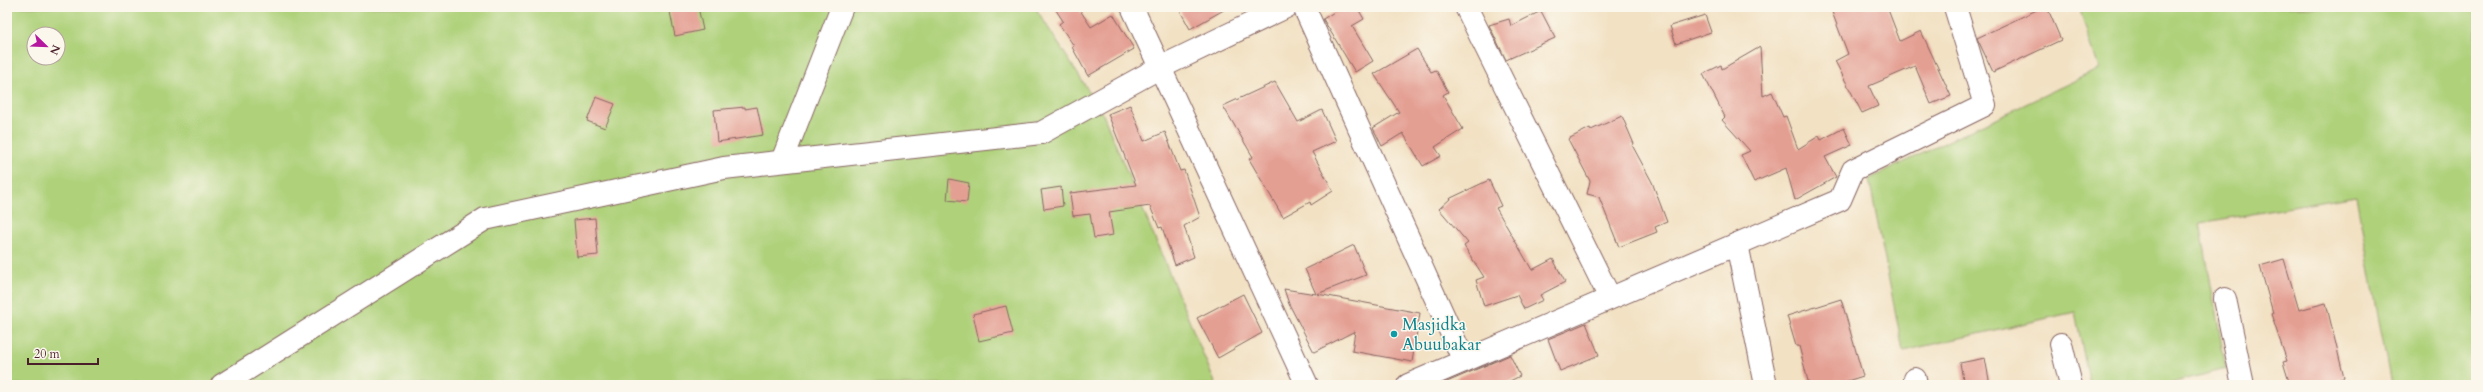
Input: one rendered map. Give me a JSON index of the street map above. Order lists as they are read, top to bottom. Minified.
{"places":["Masjidka Abuubakar"],"scale_bar":"20 m","north":"bottom right"}
